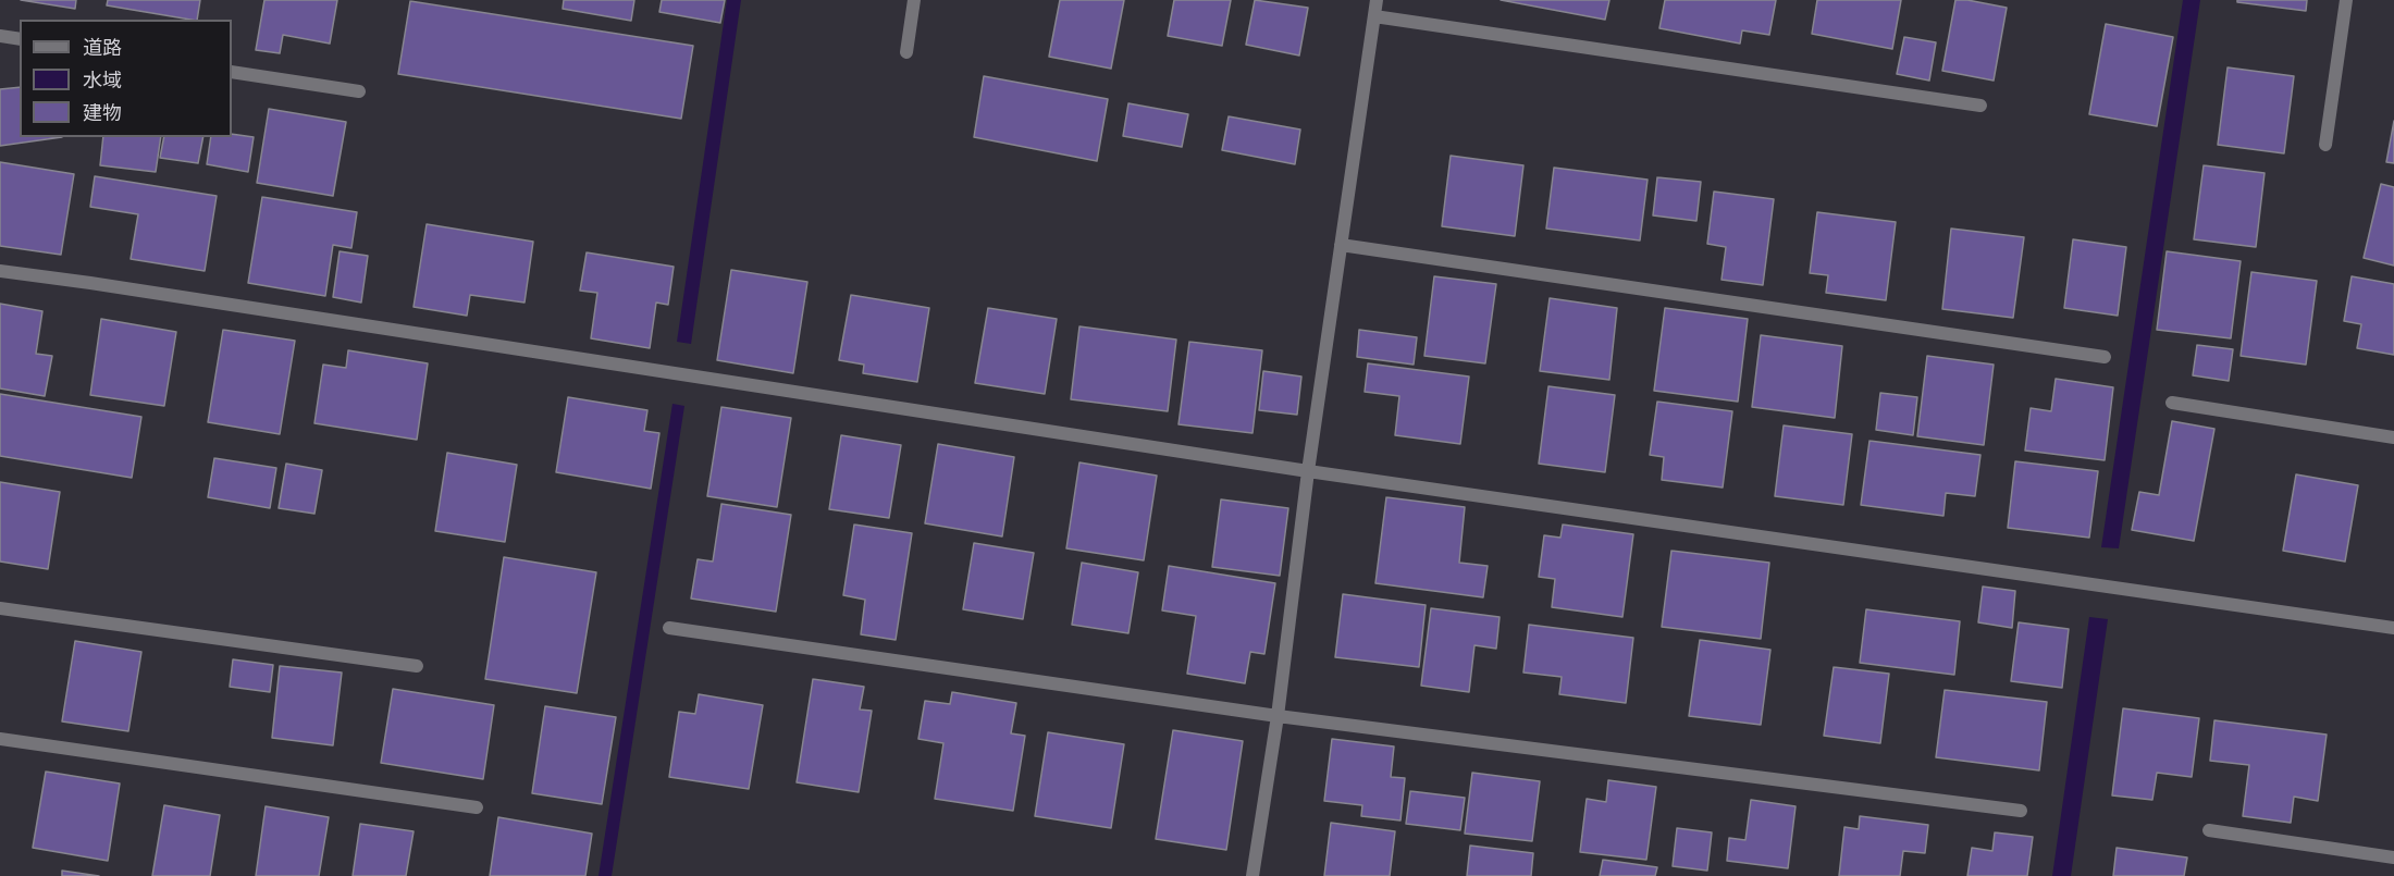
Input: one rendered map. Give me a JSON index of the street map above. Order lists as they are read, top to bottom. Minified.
{"legend":["道路","水域","建物"]}
